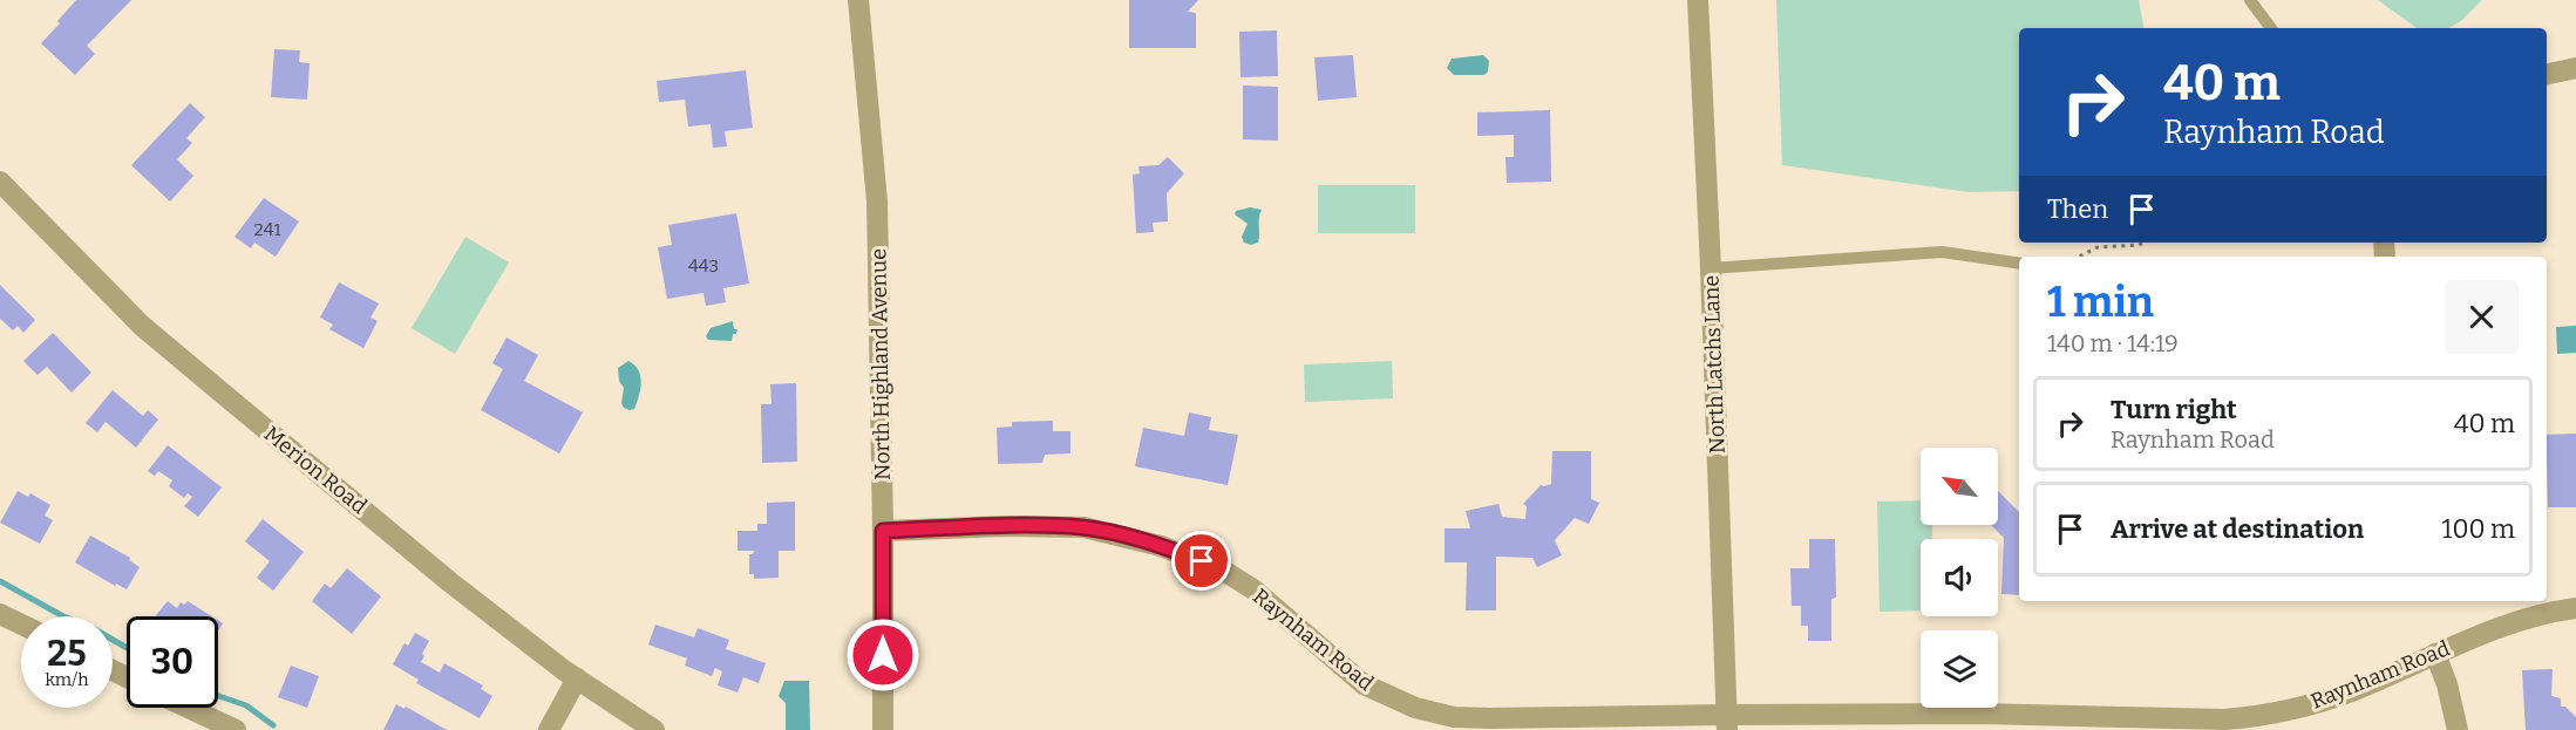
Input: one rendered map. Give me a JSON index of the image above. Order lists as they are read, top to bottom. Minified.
{"streets":{"street":["North Highland Avenue","North Latchs Lane","Merion Road","Raynham Road"]},"crossings":[["North Highland Avenue","Raynham Road"],["North Latchs Lane","Raynham Road"]],"house_numbers":["241","443"],"north":"top left","page":{"turn":["40 m","Raynham Road"],"then":"Then","heading":["1 min","140 m · 14:19"],"list":[{"name":"Turn right","note":"Raynham Road","value":"40 m"},{"name":"Arrive at destination","value":"100 m"}],"speed":"25 km/h","limit":"30"}}
